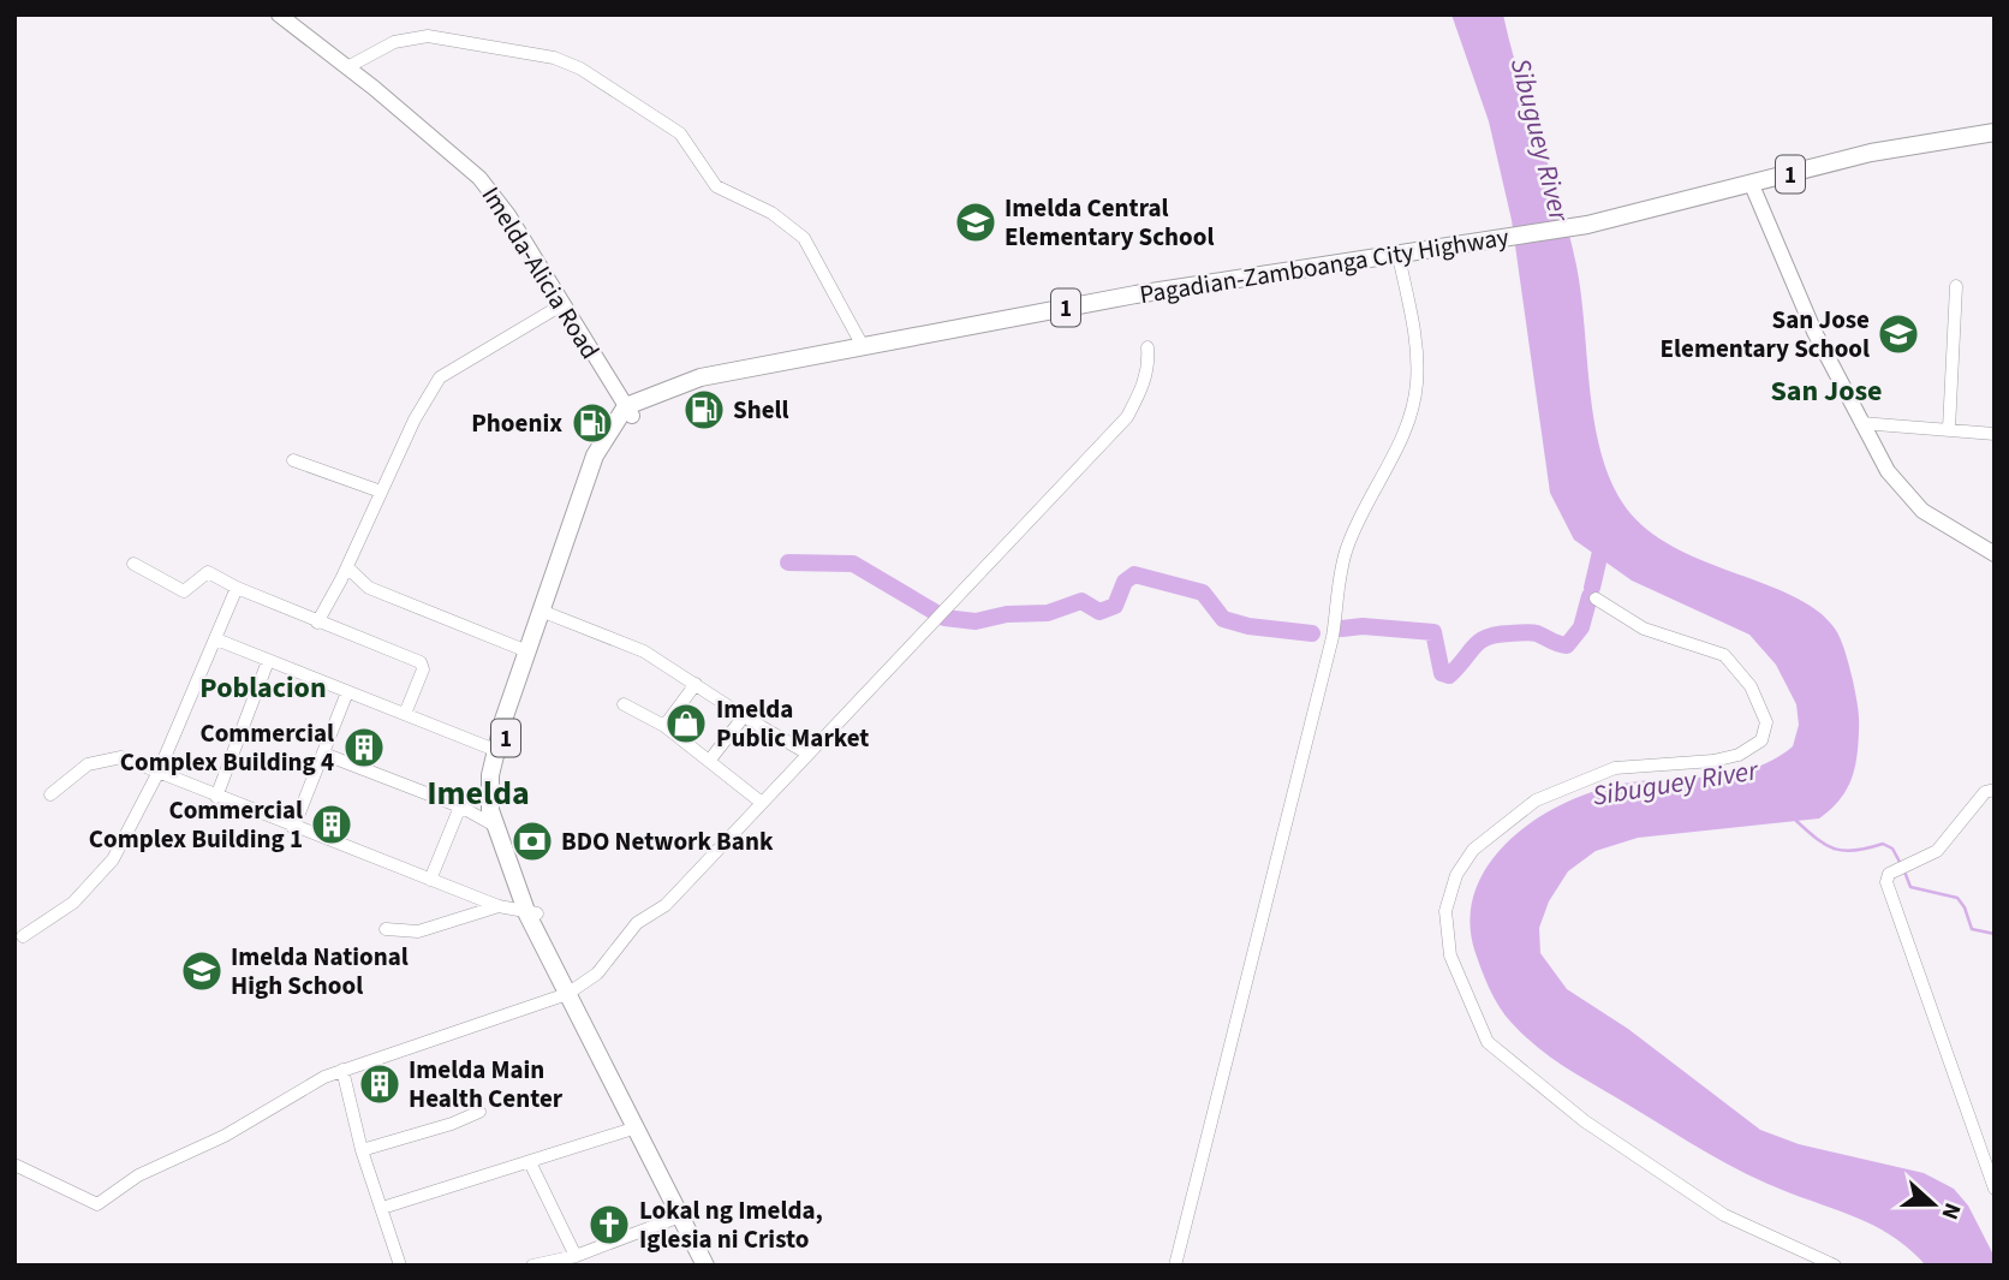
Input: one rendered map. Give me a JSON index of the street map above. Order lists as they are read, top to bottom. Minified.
{"streets":{"highway":["1","Pagadian-Zamboanga City Highway"],"main road":["Imelda-Alicia Road"]},"crossings":[["1","Pagadian-Zamboanga City Highway"],["1","Imelda-Alicia Road"],["Pagadian-Zamboanga City Highway","Imelda-Alicia Road"]],"districts":["San Jose","Poblacion","Imelda"],"water":["Sibuguey River"],"places":{"school or university":["Imelda Central Elementary School","San Jose Elementary School","Imelda National High School"],"fuel station":["Shell","Phoenix"],"shop":["Imelda Public Market"],"building":["Commercial Complex Building 4","Commercial Complex Building 1","Imelda Main Health Center"],"bank":["BDO Network Bank"],"church":["Lokal ng Imelda, Iglesia ni Cristo"]},"north":"right"}
